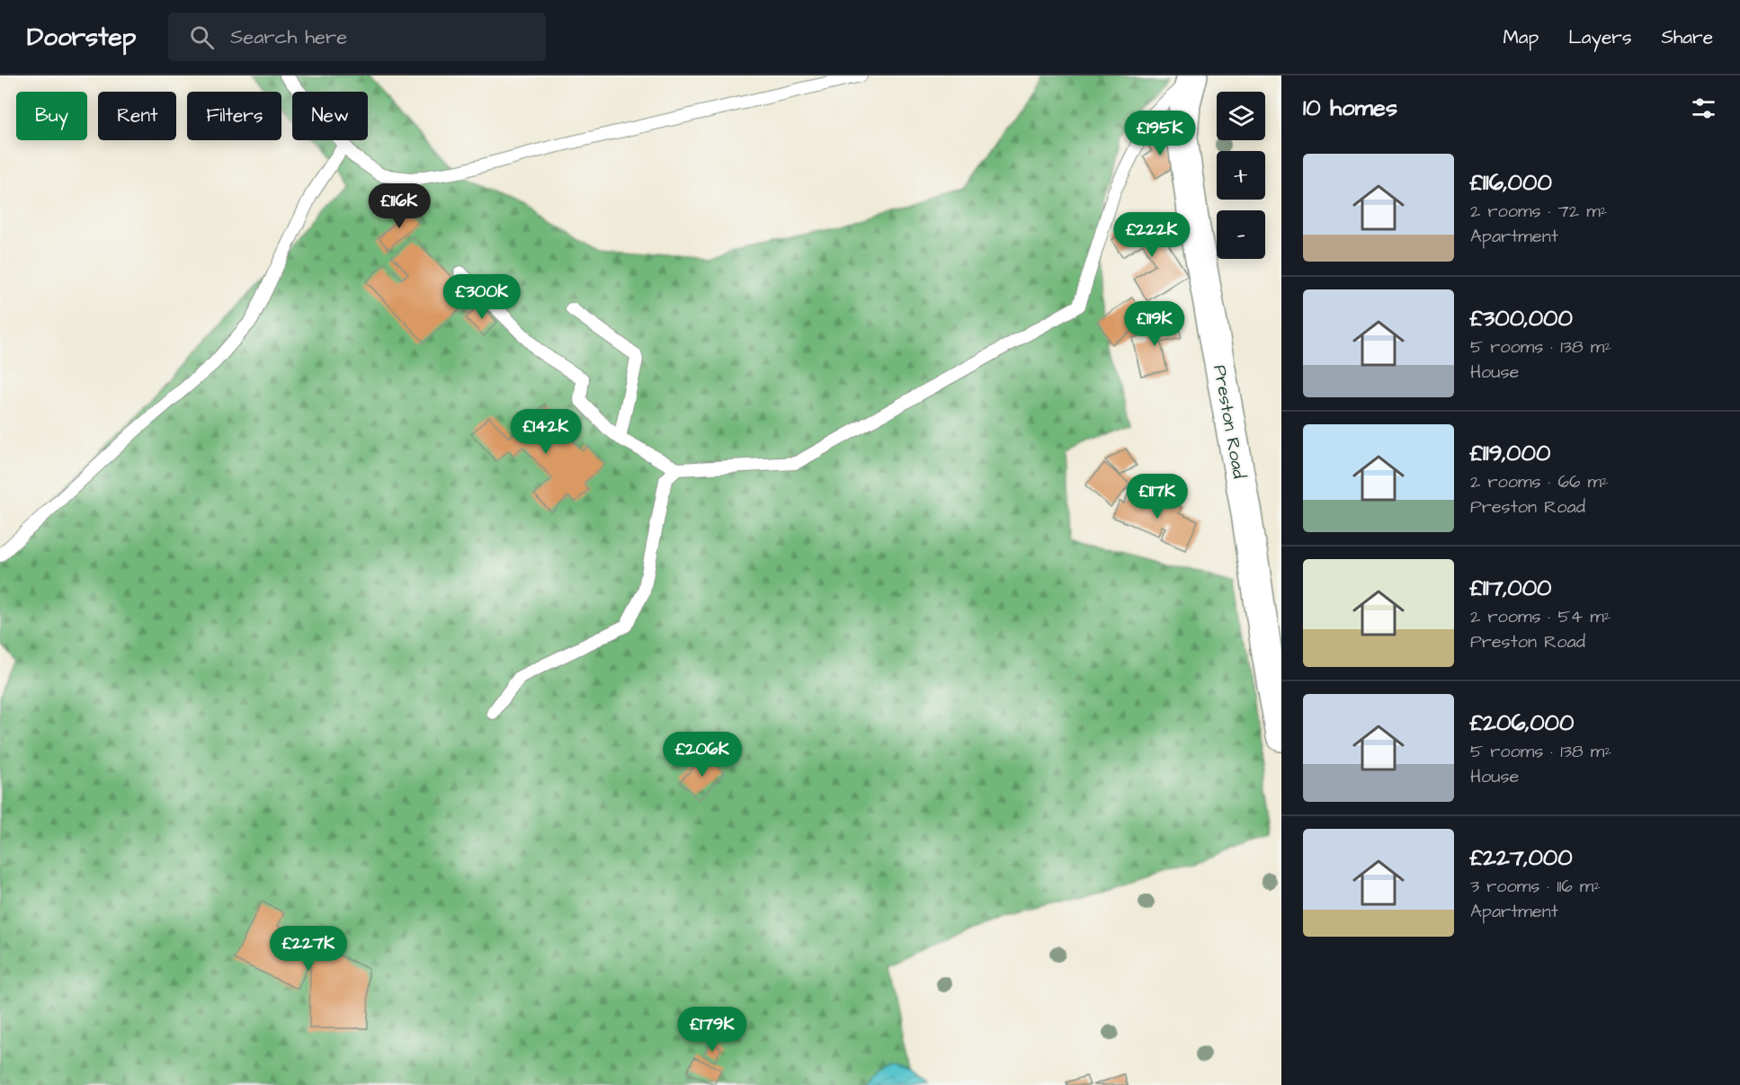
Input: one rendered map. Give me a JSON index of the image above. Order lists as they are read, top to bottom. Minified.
{"streets":{"street":["Preston Road"]},"page":{"header":"Doorstep","search":"Search here","nav":["Map","Layers","Share"],"heading":"10 homes","map_buttons":["+","−"],"chip":["Buy","Rent","Filters","New"],"price":["£195K","£116K","£222K","£300K","£119K","£142K","£117K","£206K","£227K","£179K"],"list":[{"name":"£116,000","note":"2 rooms · 72 m² · Apartment"},{"name":"£300,000","note":"5 rooms · 138 m² · House"},{"name":"£119,000","note":"2 rooms · 66 m² · Preston Road"},{"name":"£117,000","note":"2 rooms · 54 m² · Preston Road"},{"name":"£206,000","note":"5 rooms · 138 m² · House"},{"name":"£227,000","note":"3 rooms · 116 m² · Apartment"}]}}
